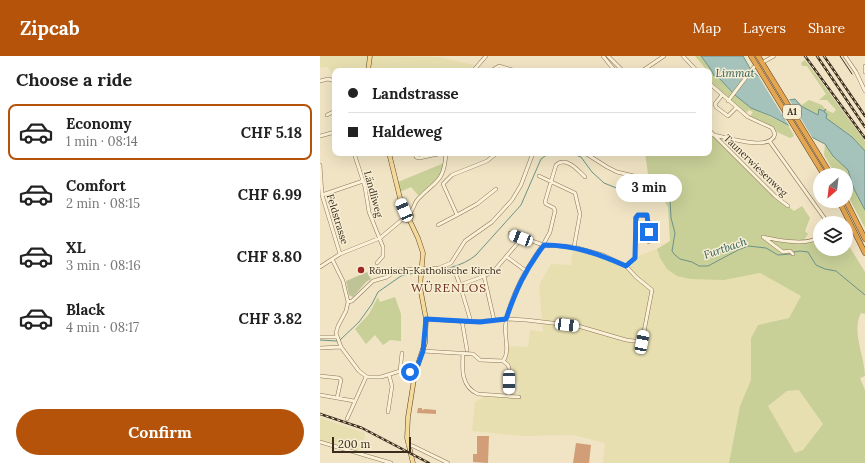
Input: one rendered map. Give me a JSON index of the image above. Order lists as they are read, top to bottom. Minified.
{"streets":{"highway":["A1"],"street":["Taunerwiesenweg","Ländliweg","Feldstrasse"]},"districts":["WÜRENLOS"],"water":["Limmat","Furtbach"],"places":["Römisch-Katholische Kirche"],"scale_bar":"200 m","north":"bottom left","page":{"header":"Zipcab","nav":["Map","Layers","Share"],"heading":"Choose a ride","banner":["Landstrasse","Haldeweg"],"list":[{"name":"Economy","note":"1 min · 08:14","value":"CHF 5.18"},{"name":"Comfort","note":"2 min · 08:15","value":"CHF 6.99"},{"name":"XL","note":"3 min · 08:16","value":"CHF 8.80"},{"name":"Black","note":"4 min · 08:17","value":"CHF 3.82"}],"bubble":"3 min","buttons":"Confirm","scale":"200 m"}}
